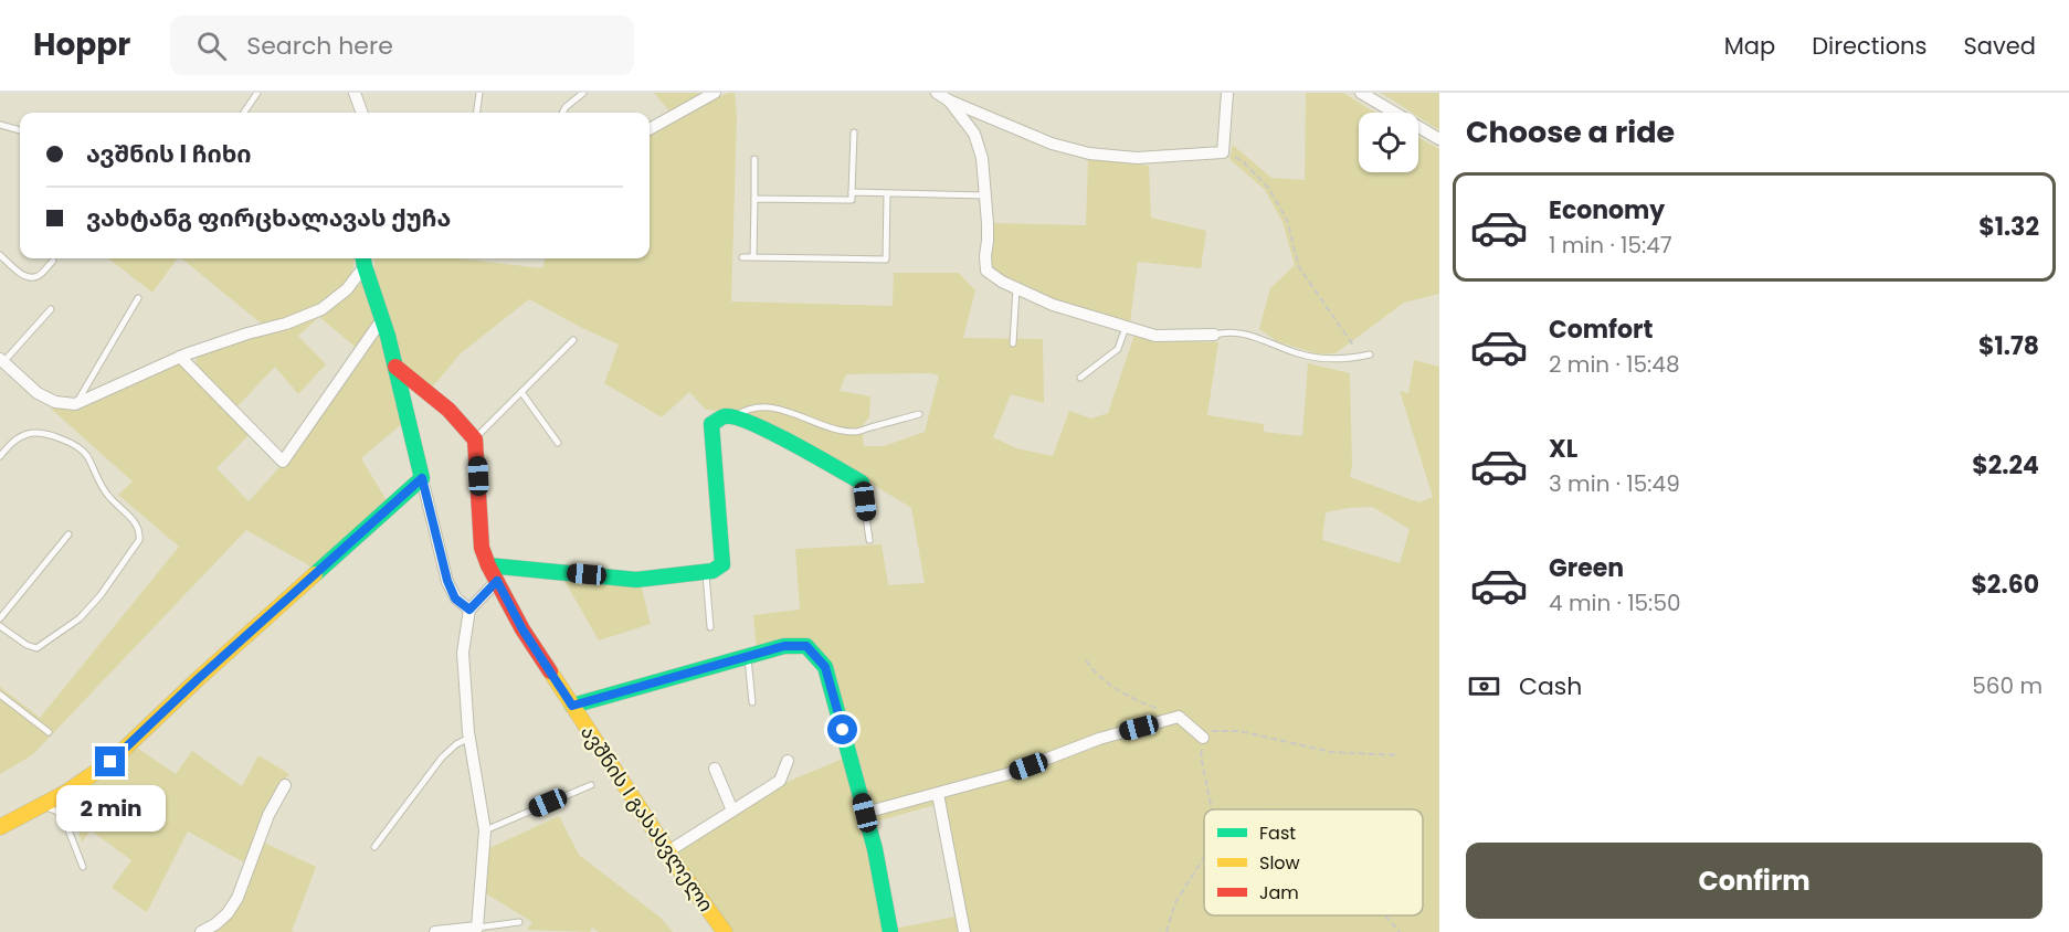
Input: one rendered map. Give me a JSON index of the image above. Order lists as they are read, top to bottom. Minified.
{"streets":{"street":["ავშნის I გასასვლელი"]},"legend":["Fast","Slow","Jam"],"page":{"header":"Hoppr","search":"Search here","nav":["Map","Directions","Saved"],"heading":"Choose a ride","banner":["ავშნის I ჩიხი","ვახტანგ ფირცხალავას ქუჩა"],"list":[{"name":"Economy","note":"1 min · 15:47","value":"$1.32"},{"name":"Comfort","note":"2 min · 15:48","value":"$1.78"},{"name":"XL","note":"3 min · 15:49","value":"$2.24"},{"name":"Green","note":"4 min · 15:50","value":"$2.60"}],"pay":["Cash","560 m"],"bubble":"2 min","buttons":"Confirm"}}
